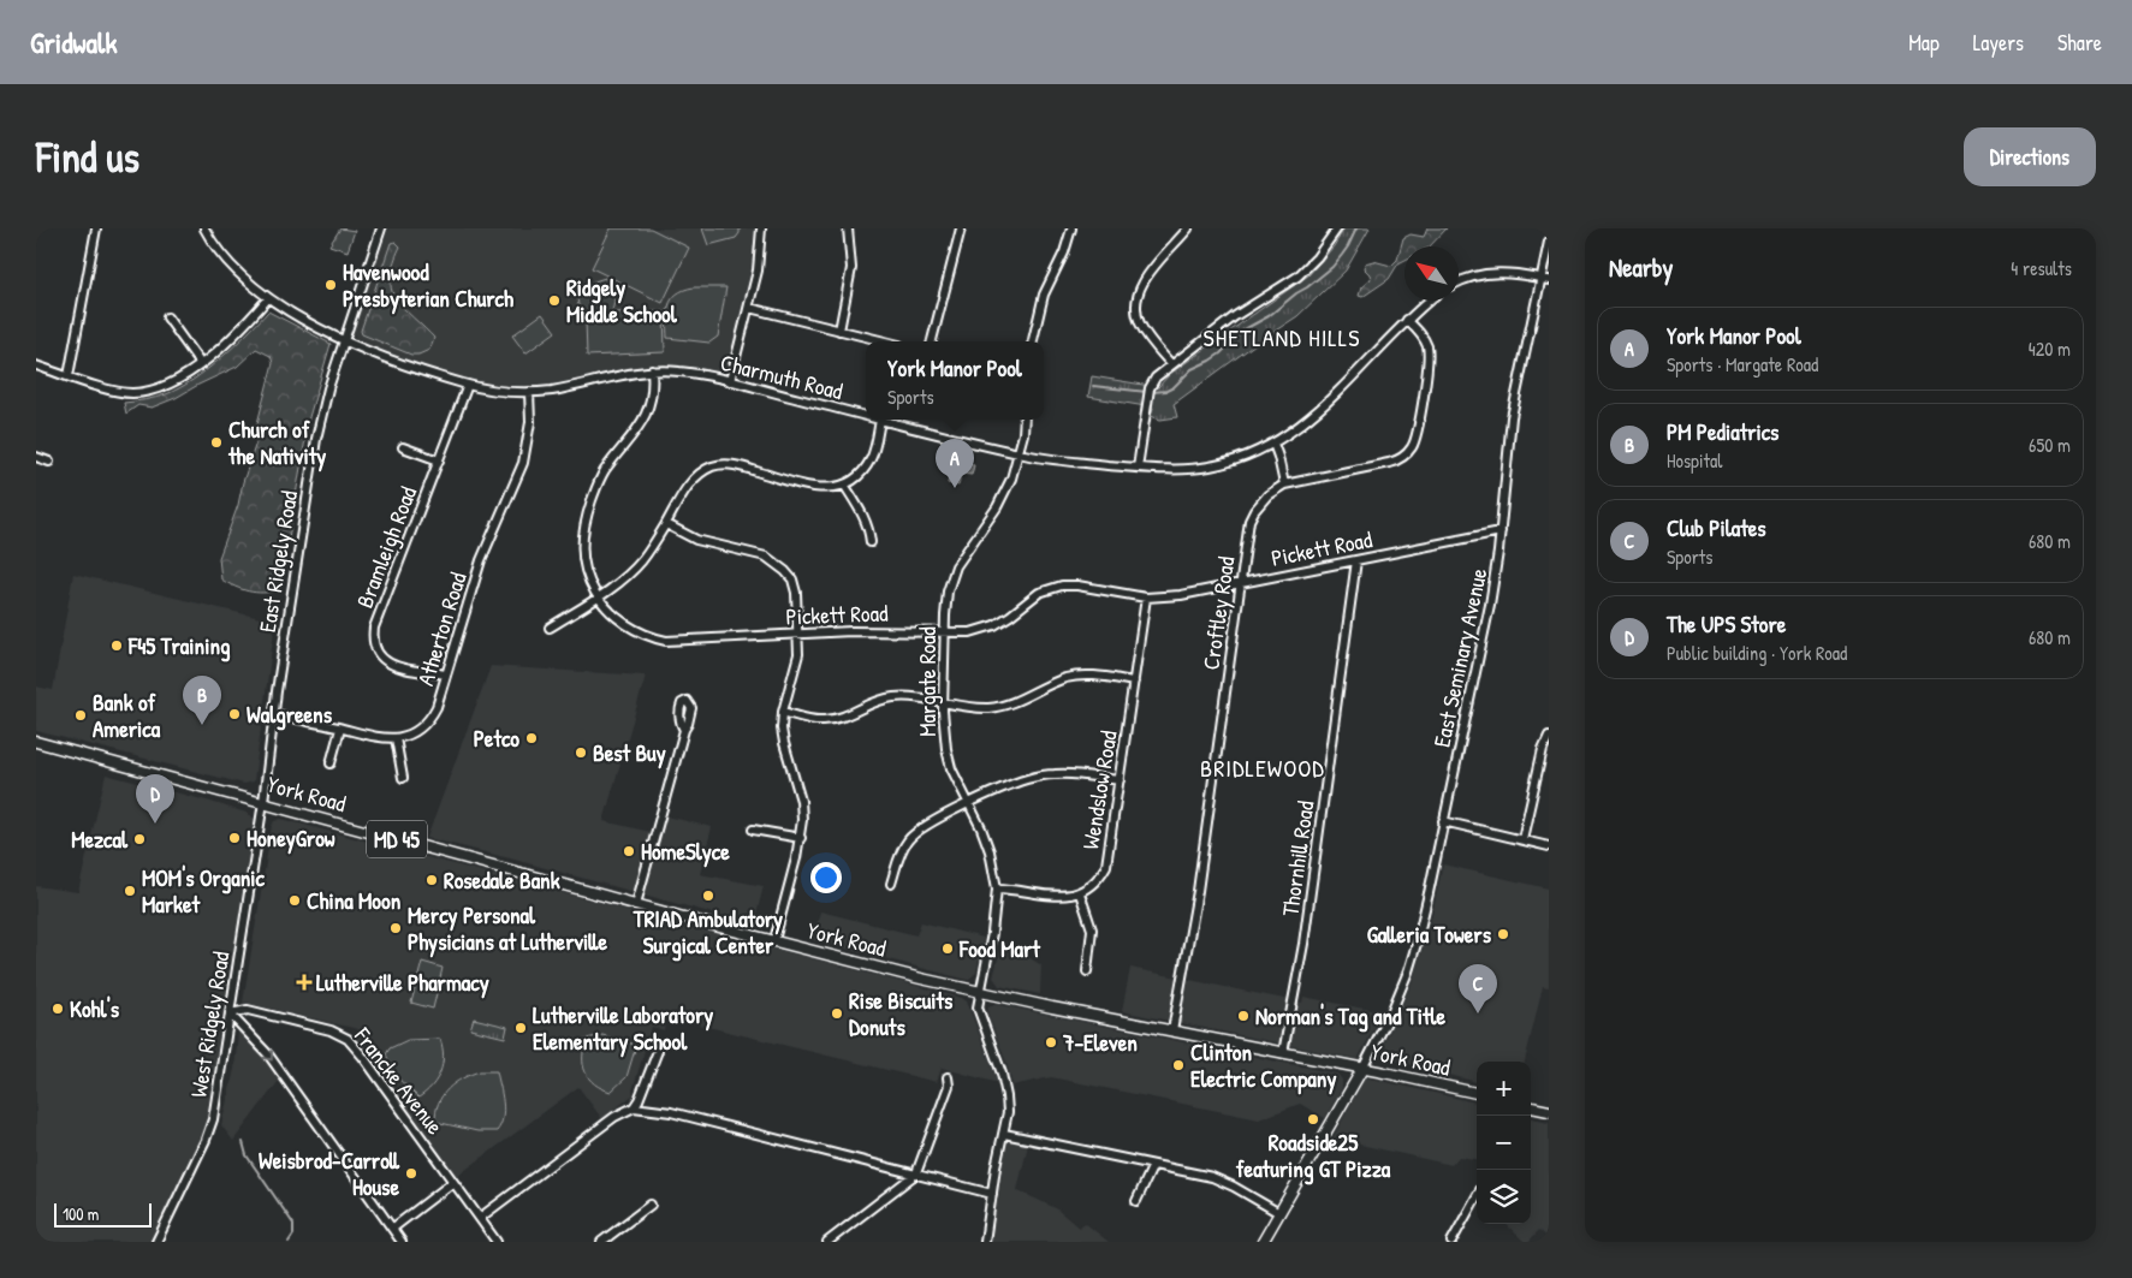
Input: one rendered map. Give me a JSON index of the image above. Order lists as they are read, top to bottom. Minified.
{"streets":{"main road":["York Road","MD 45"],"street":["Charmuth Road","Bramleigh Road","Pickett Road","East Ridgely Road","Croftley Road","Atherton Road","East Seminary Avenue","Margate Road","Wendslow Road","Thornhill Road","West Ridgely Road","Francke Avenue"]},"crossings":[["Charmuth Road","Bramleigh Road"],["Charmuth Road","Pickett Road"],["Charmuth Road","East Ridgely Road"],["Charmuth Road","Croftley Road"],["Charmuth Road","Atherton Road"],["Charmuth Road","Margate Road"],["Bramleigh Road","Atherton Road"],["Pickett Road","Croftley Road"],["Pickett Road","East Seminary Avenue"],["Pickett Road","Margate Road"],["Pickett Road","Wendslow Road"],["Pickett Road","Thornhill Road"],["East Ridgely Road","Atherton Road"],["East Ridgely Road","York Road"],["East Ridgely Road","West Ridgely Road"],["Croftley Road","York Road"],["East Seminary Avenue","York Road"],["Margate Road","York Road"],["York Road","Thornhill Road"],["York Road","West Ridgely Road"],["West Ridgely Road","Francke Avenue"]],"districts":["SHETLAND HILLS","BRIDLEWOOD"],"places":{"other":["Havenwood Presbyterian Church","Ridgely Middle School","Church of the Nativity","F45 Training","Walgreens","Bank of America","Petco","Best Buy","HoneyGrow","Mezcal","HomeSlyce","Rosedale Bank","MOM's Organic Market","TRIAD Ambulatory Surgical Center","China Moon","Mercy Personal Physicians at Lutherville","Galleria Towers","Food Mart","Kohl's","Rise Biscuits Donuts","Norman's Tag and Title","Lutherville Laboratory Elementary School","7-Eleven","Clinton Electric Company","Roadside25 featuring GT Pizza","Weisbrod-Carroll House"],"health":["Lutherville Pharmacy"]},"scale_bar":"100 m","north":"top left","page":{"header":"Gridwalk","nav":["Map","Layers","Share"],"buttons":"Directions","title":"Find us","heading":["Nearby","4 results"],"list":[{"mark":"A","name":"York Manor Pool","note":"Sports · Margate Road","value":"420 m"},{"mark":"B","name":"PM Pediatrics","note":"Hospital","value":"650 m"},{"mark":"C","name":"Club Pilates","note":"Sports","value":"680 m"},{"mark":"D","name":"The UPS Store","note":"Public building · York Road","value":"680 m"}],"popup":["York Manor Pool","Sports"],"pins":["A","B","D","C"],"map_buttons":["+","−"],"scale":"100 m"}}
